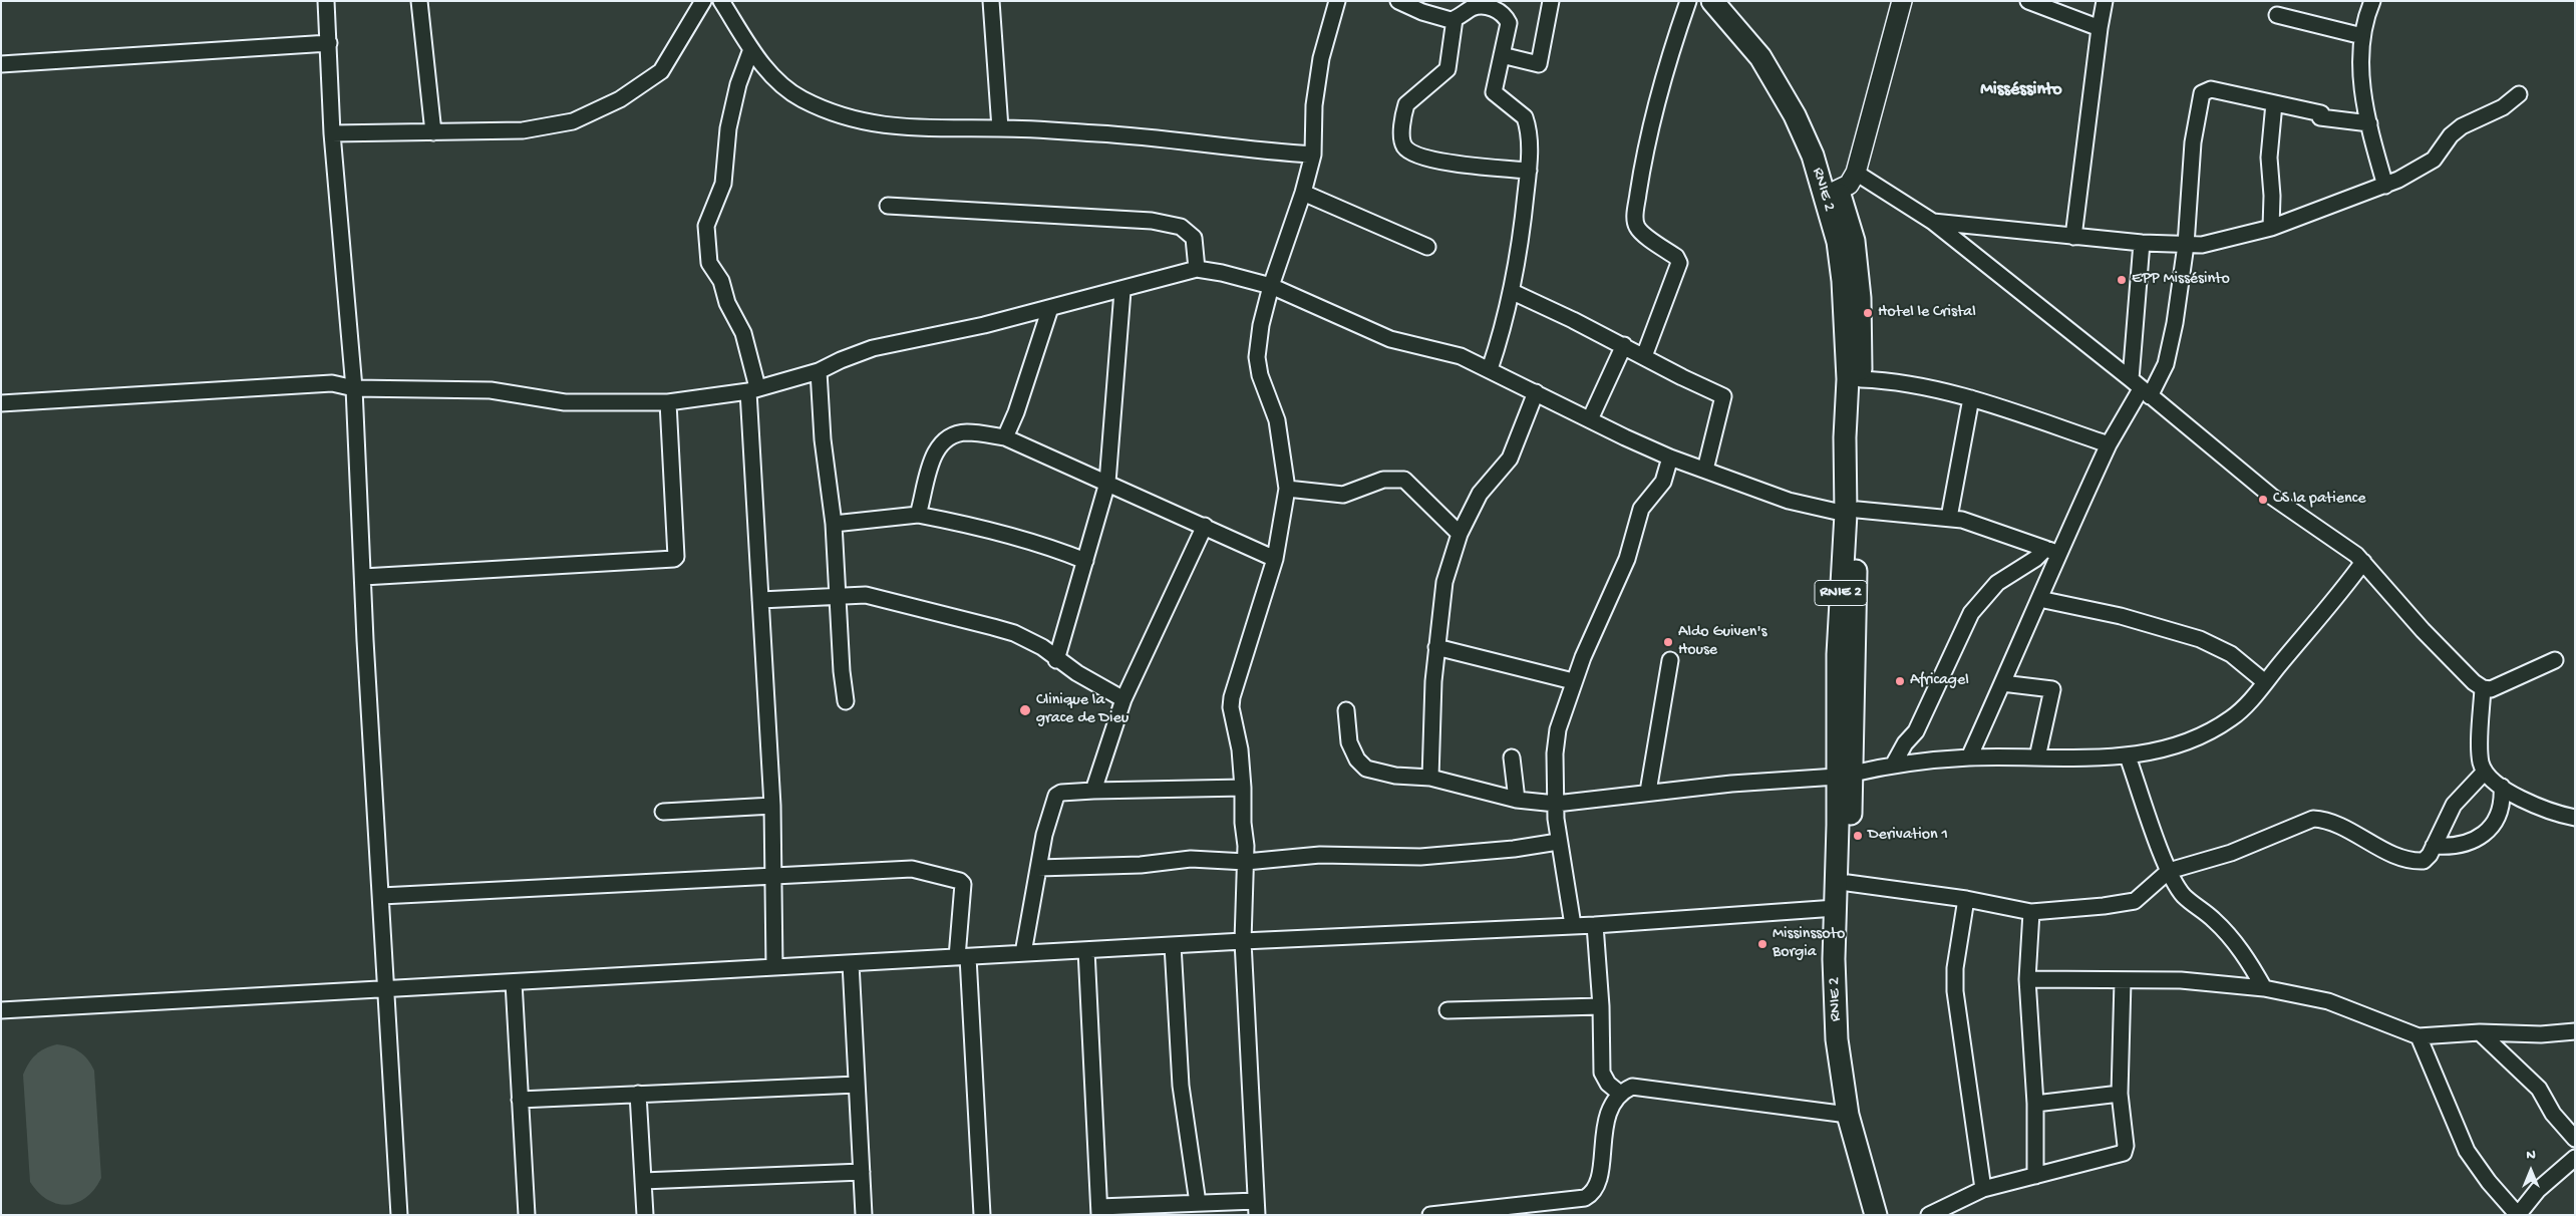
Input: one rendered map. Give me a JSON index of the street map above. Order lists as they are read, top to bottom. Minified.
{"streets":{"highway":["RNIE 2"]},"districts":["Misséssinto"],"places":["EPP Missésinto","Hotel le Cristal","CS la patience","Aldo Guiven's House","Africagel","Clinique la grace de Dieu","Derivation 1","Missinssoto Borgia"],"north":"top"}
